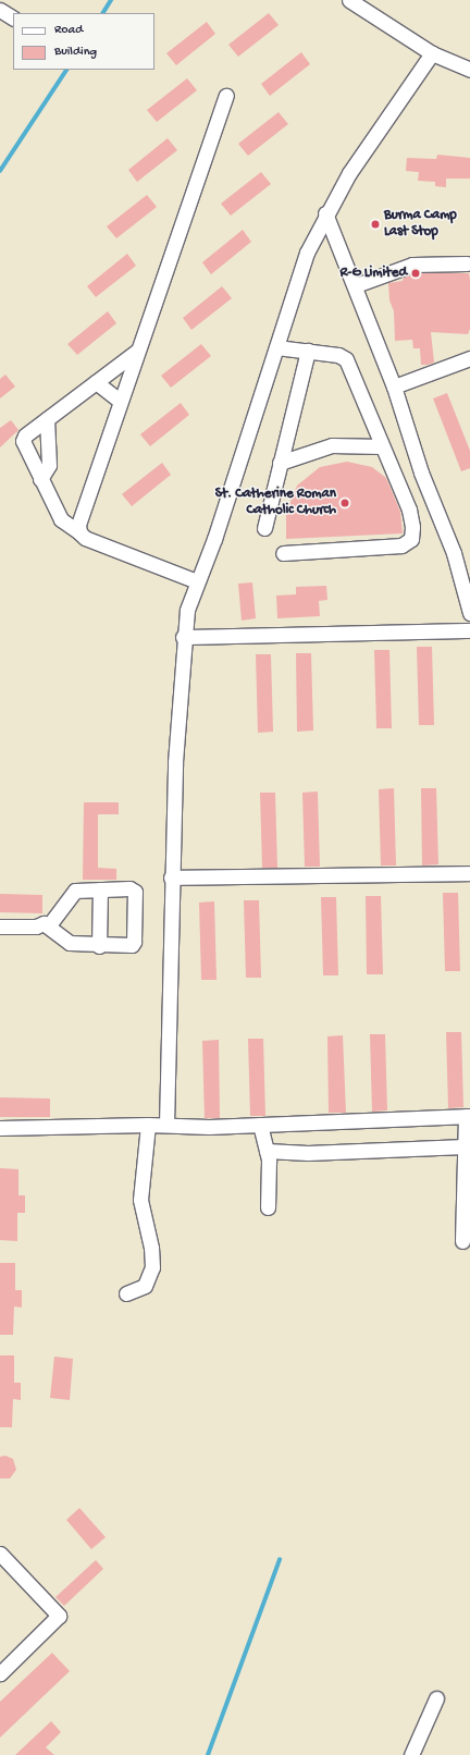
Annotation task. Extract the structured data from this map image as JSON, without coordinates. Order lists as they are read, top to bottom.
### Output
{
  "places": ["Burma Camp Last Stop", "R-G Limited", "St. Catherine Roman Catholic Church"],
  "legend": ["Road", "Building"]
}
